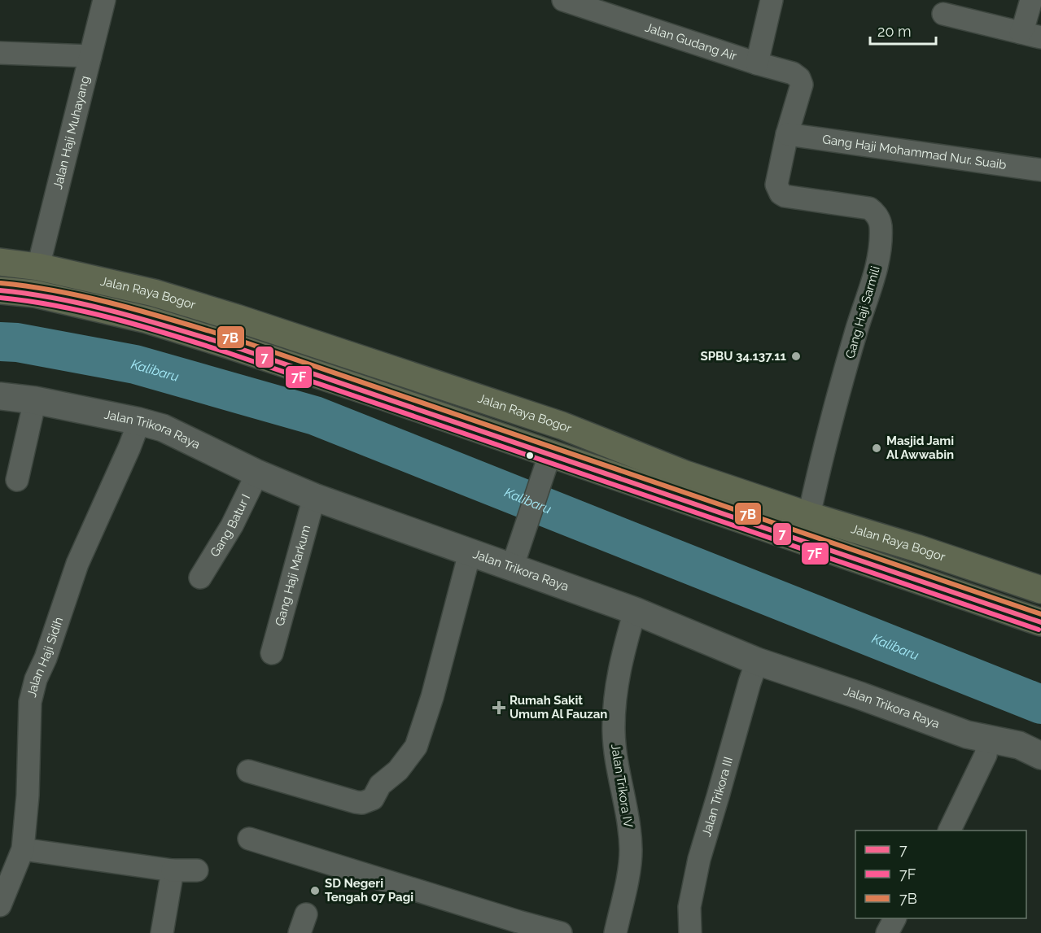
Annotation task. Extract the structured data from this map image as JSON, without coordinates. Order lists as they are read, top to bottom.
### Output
{
  "streets": {
    "highway": ["Jalan Raya Bogor"],
    "street": [
      "Jalan Gudang Air",
      "Jalan Haji Muhayang",
      "Gang Haji Mohammad Nur. Suaib",
      "Gang Haji Sarmili",
      "Jalan Trikora Raya",
      "Gang Batur I",
      "Gang Haji Markum",
      "Jalan Haji Sidih",
      "Jalan Trikora IV",
      "Jalan Trikora III"
    ]
  },
  "crossings": [
    ["Jalan Gudang Air", "Gang Haji Mohammad Nur. Suaib"],
    ["Jalan Gudang Air", "Gang Haji Sarmili"],
    ["Jalan Haji Muhayang", "Jalan Raya Bogor"],
    ["Gang Haji Mohammad Nur. Suaib", "Gang Haji Sarmili"],
    ["Jalan Raya Bogor", "Gang Haji Sarmili"],
    ["Jalan Trikora Raya", "Gang Batur I"],
    ["Jalan Trikora Raya", "Gang Haji Markum"],
    ["Jalan Trikora Raya", "Jalan Haji Sidih"],
    ["Jalan Trikora Raya", "Jalan Trikora IV"],
    ["Jalan Trikora Raya", "Jalan Trikora III"]
  ],
  "water": ["Kalibaru"],
  "places": {
    "other": ["SPBU 34.137.11", "Masjid Jami Al Awwabin", "SD Negeri Tengah 07 Pagi"],
    "health": ["Rumah Sakit Umum Al Fauzan"]
  },
  "lines": ["transit line 7B", "transit line 7", "transit line 7F"],
  "legend": ["7", "7F", "7B"],
  "scale_bar": "20 m"
}
